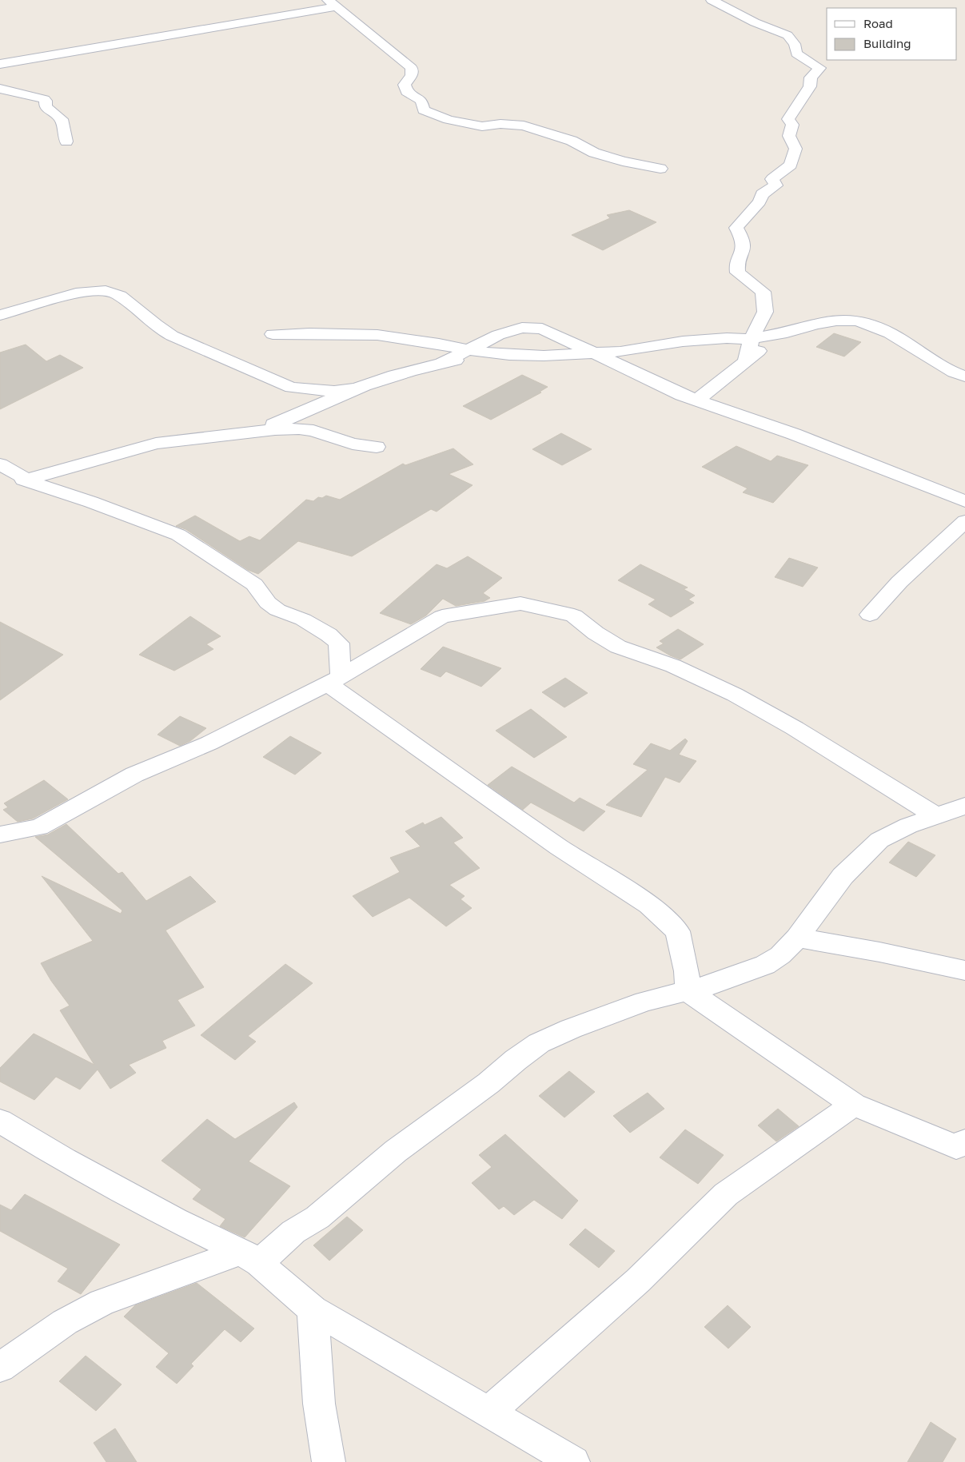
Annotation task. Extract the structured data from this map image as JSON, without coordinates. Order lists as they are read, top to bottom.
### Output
{
  "legend": ["Road", "Building"]
}
